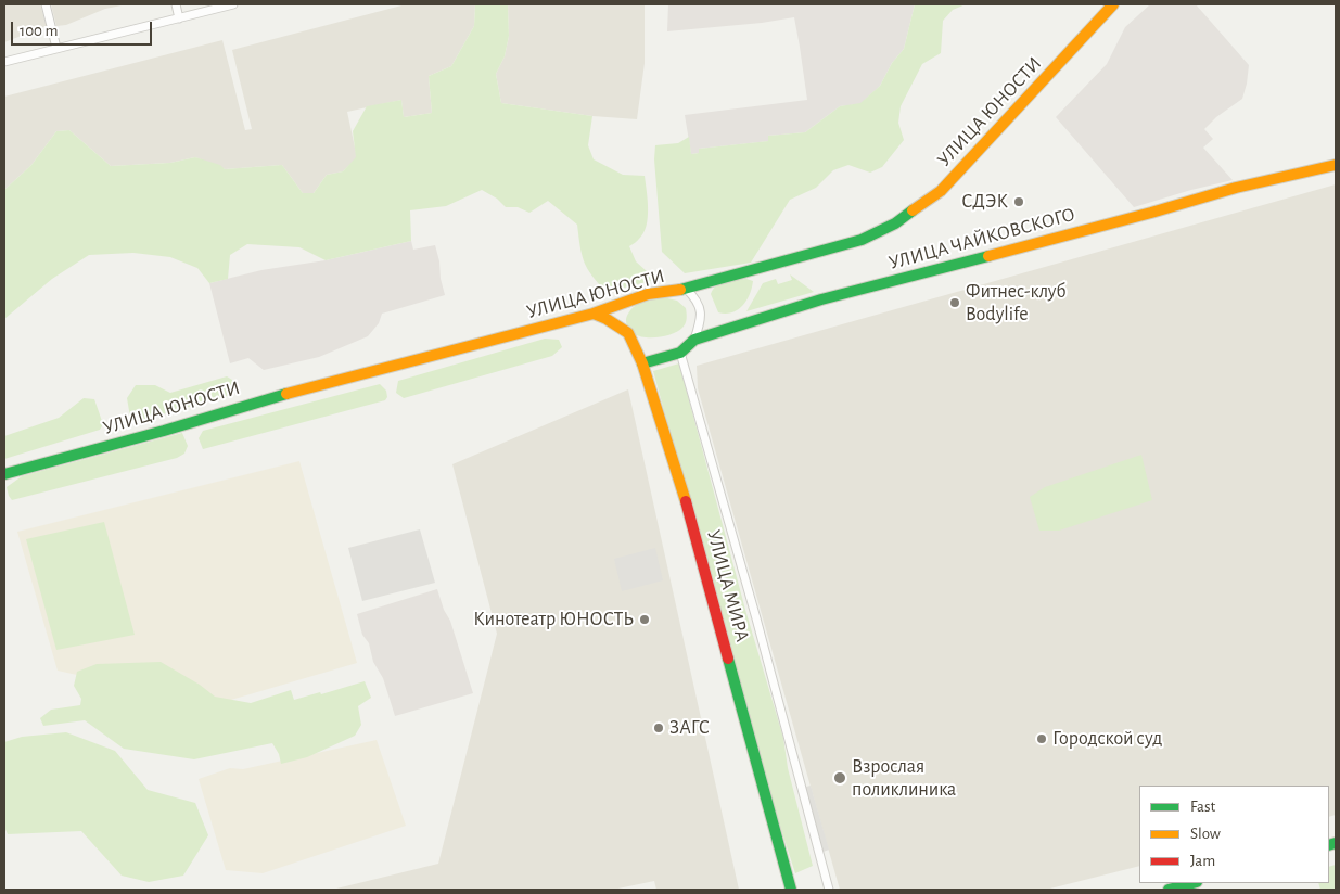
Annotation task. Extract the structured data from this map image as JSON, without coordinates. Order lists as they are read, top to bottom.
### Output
{
  "streets": {
    "street": ["УЛИЦА ЮНОСТИ", "УЛИЦА ЧАЙКОВСКОГО", "УЛИЦА МИРА"]
  },
  "crossings": [
    ["УЛИЦА ЮНОСТИ", "УЛИЦА МИРА"],
    ["УЛИЦА ЧАЙКОВСКОГО", "УЛИЦА МИРА"]
  ],
  "places": [
    "СДЭК",
    "Фитнес-клуб Bodylife",
    "Кинотеатр ЮНОСТЬ",
    "ЗАГС",
    "Городской суд",
    "Взрослая поликлиника"
  ],
  "legend": ["Fast", "Slow", "Jam"],
  "scale_bar": "100 m"
}
